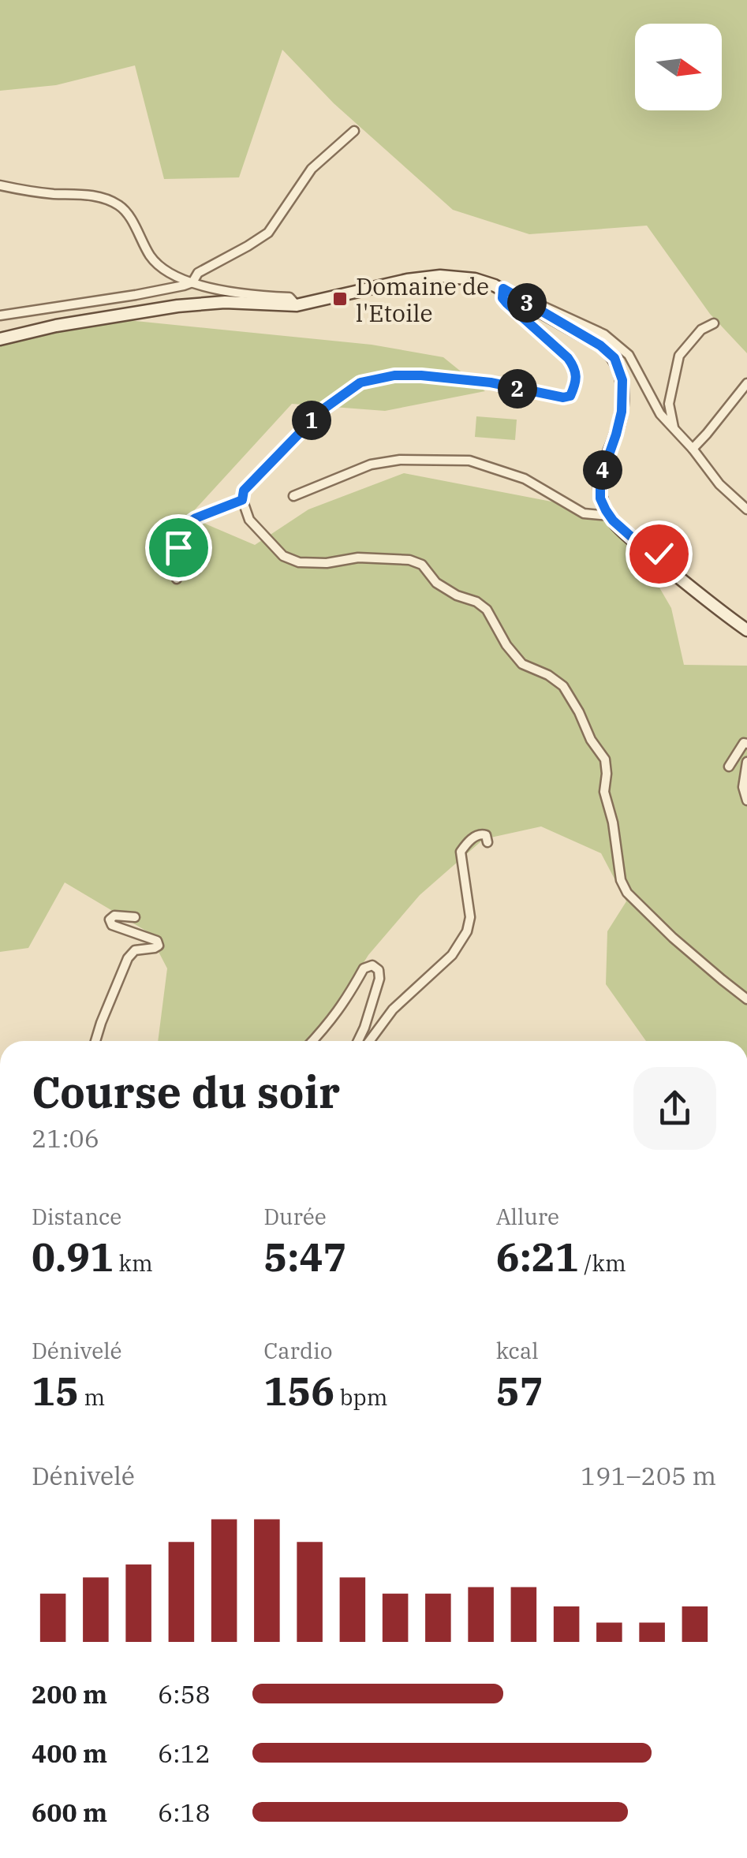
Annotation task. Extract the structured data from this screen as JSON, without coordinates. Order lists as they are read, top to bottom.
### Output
{
  "places": {
    "transit": ["Domaine de l'Etoile"]
  },
  "north": "right",
  "page": {
    "pins": [
      "3",
      "2",
      "1",
      "4"
    ],
    "heading": ["Course du soir", "21:06"],
    "stats": [
      ["Distance", "0.91 km"],
      ["Durée", "5:47"],
      ["Allure", "6:21 /km"],
      ["Dénivelé", "15 m"],
      ["Cardio", "156 bpm"],
      ["kcal", "57"]
    ],
    "chart": ["Dénivelé", "191–205 m"],
    "list": [
      {
        "name": "200 m",
        "note": "6:58"
      },
      {
        "name": "400 m",
        "note": "6:12"
      },
      {
        "name": "600 m",
        "note": "6:18"
      }
    ]
  }
}
